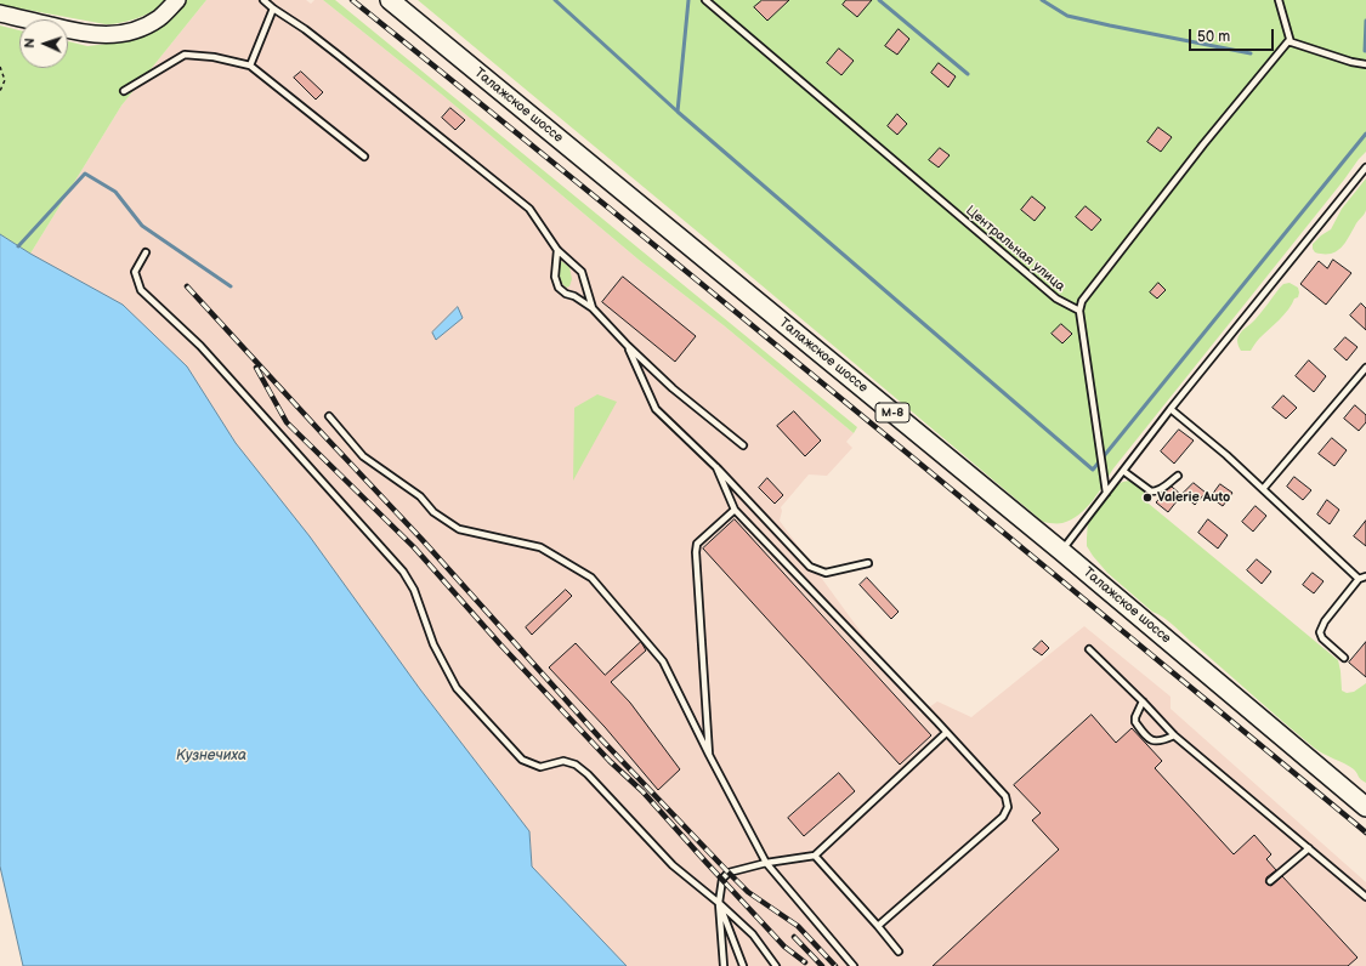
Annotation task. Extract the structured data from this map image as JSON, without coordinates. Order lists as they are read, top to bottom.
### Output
{
  "streets": {
    "main road": ["Талажское шоссе", "М-8"],
    "lane": ["Центральная улица"]
  },
  "water": ["Кузнечиха"],
  "places": ["Valerie Auto"],
  "scale_bar": "50 m",
  "north": "left"
}
